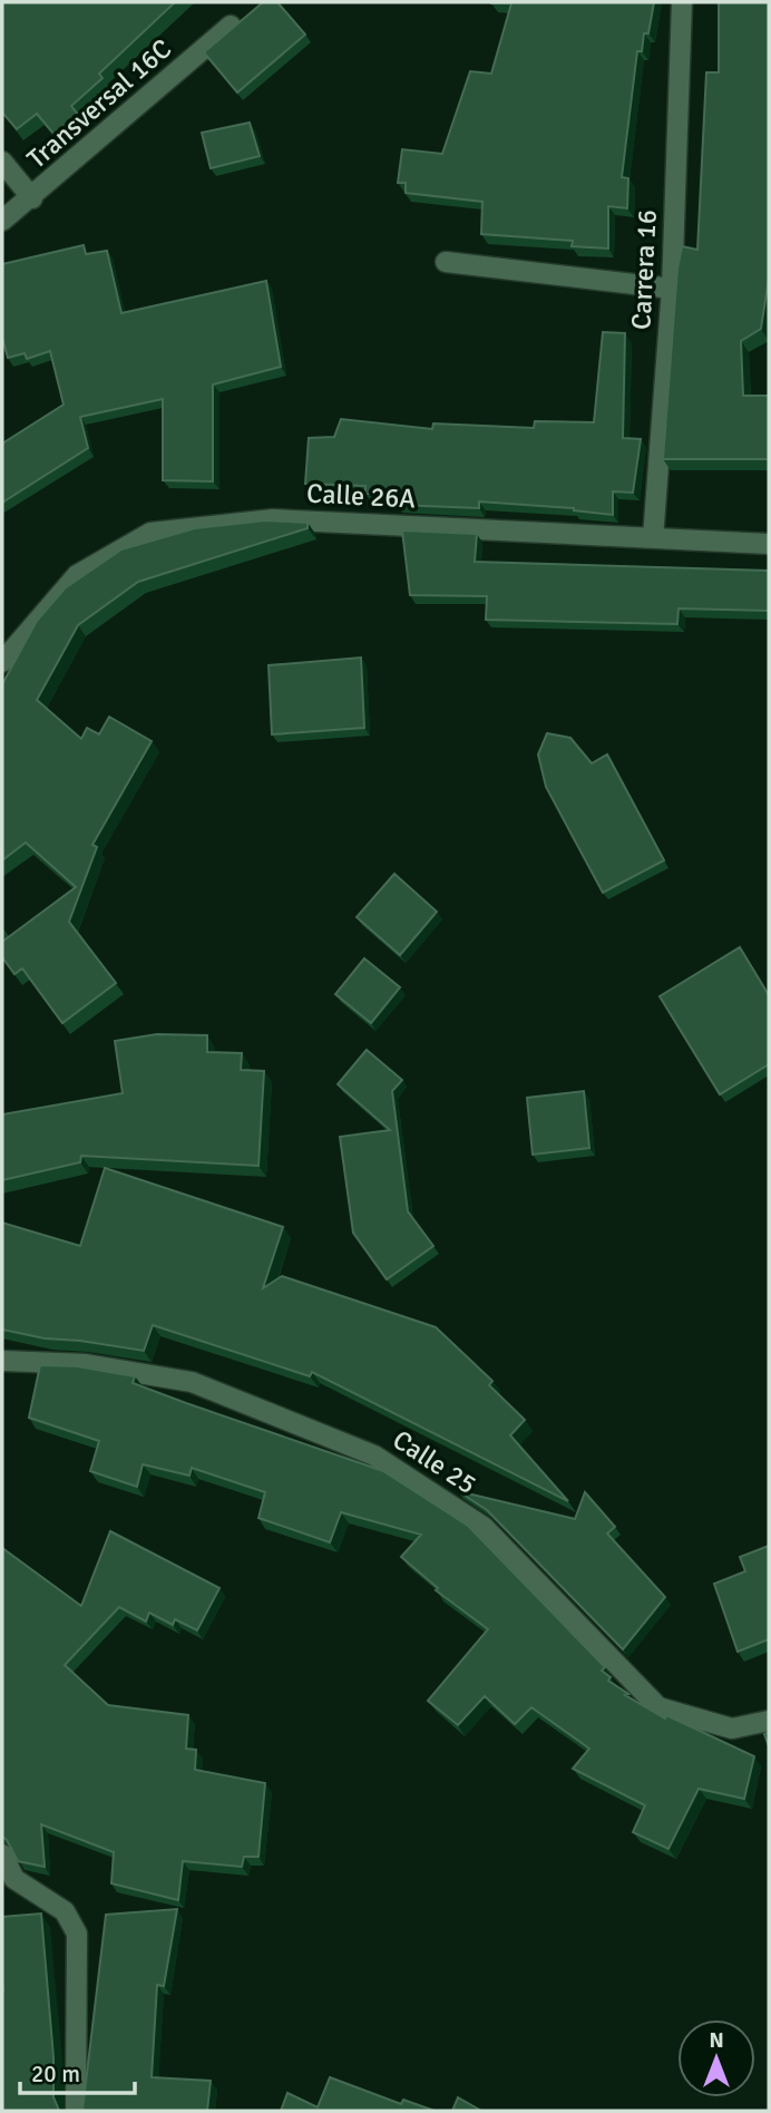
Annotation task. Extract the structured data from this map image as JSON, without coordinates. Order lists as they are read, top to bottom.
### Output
{
  "streets": {
    "street": [
      "Transversal 16C",
      "Carrera 16",
      "Calle 26A",
      "Calle 25"
    ]
  },
  "crossings": [
    ["Carrera 16", "Calle 26A"]
  ],
  "scale_bar": "20 m",
  "north": "top"
}
